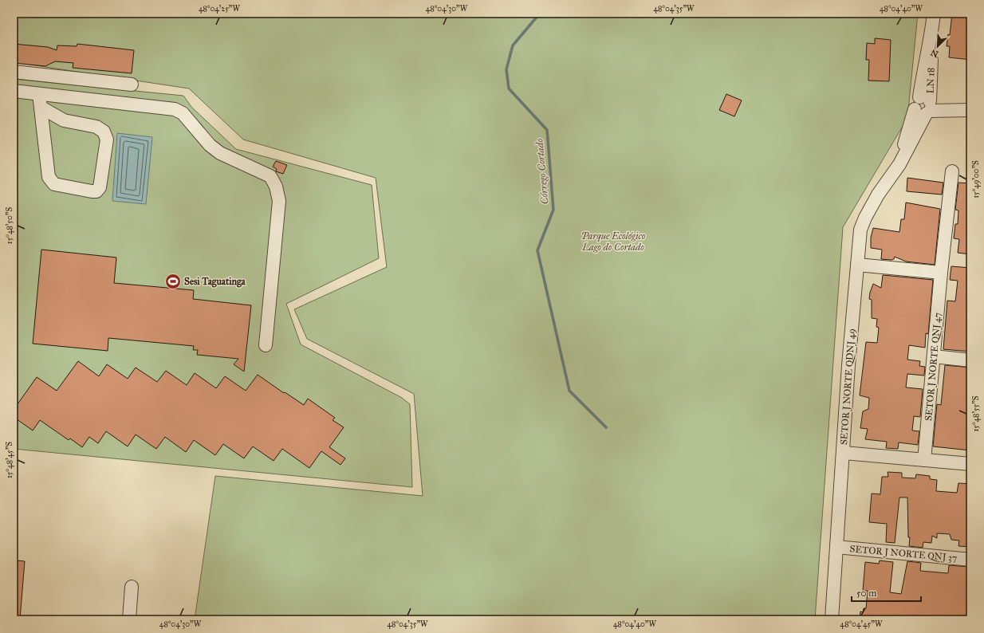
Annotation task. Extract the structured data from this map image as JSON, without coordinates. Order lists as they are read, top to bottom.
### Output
{
  "streets": {
    "street": [
      "LN 18",
      "SETOR J NORTE QNJ 47",
      "SETOR J NORTE QDNJ 49",
      "SETOR J NORTE QNJ 37"
    ]
  },
  "crossings": [
    ["LN 18", "SETOR J NORTE QDNJ 49"],
    ["SETOR J NORTE QDNJ 49", "SETOR J NORTE QNJ 37"]
  ],
  "water": ["Córrego Cortado"],
  "parks": ["Parque Ecológico Lago do Cortado"],
  "places": {
    "sports": ["Sesi Taguatinga"]
  },
  "scale_bar": "50 m",
  "north": "bottom left",
  "coordinates": [
    "48°04'25\"W",
    "48°04'30\"W",
    "48°04'35\"W",
    "48°04'40\"W",
    "15°49'00\"S",
    "15°48'50\"S",
    "15°48'55\"S",
    "15°48'45\"S",
    "48°04'45\"W"
  ]
}
